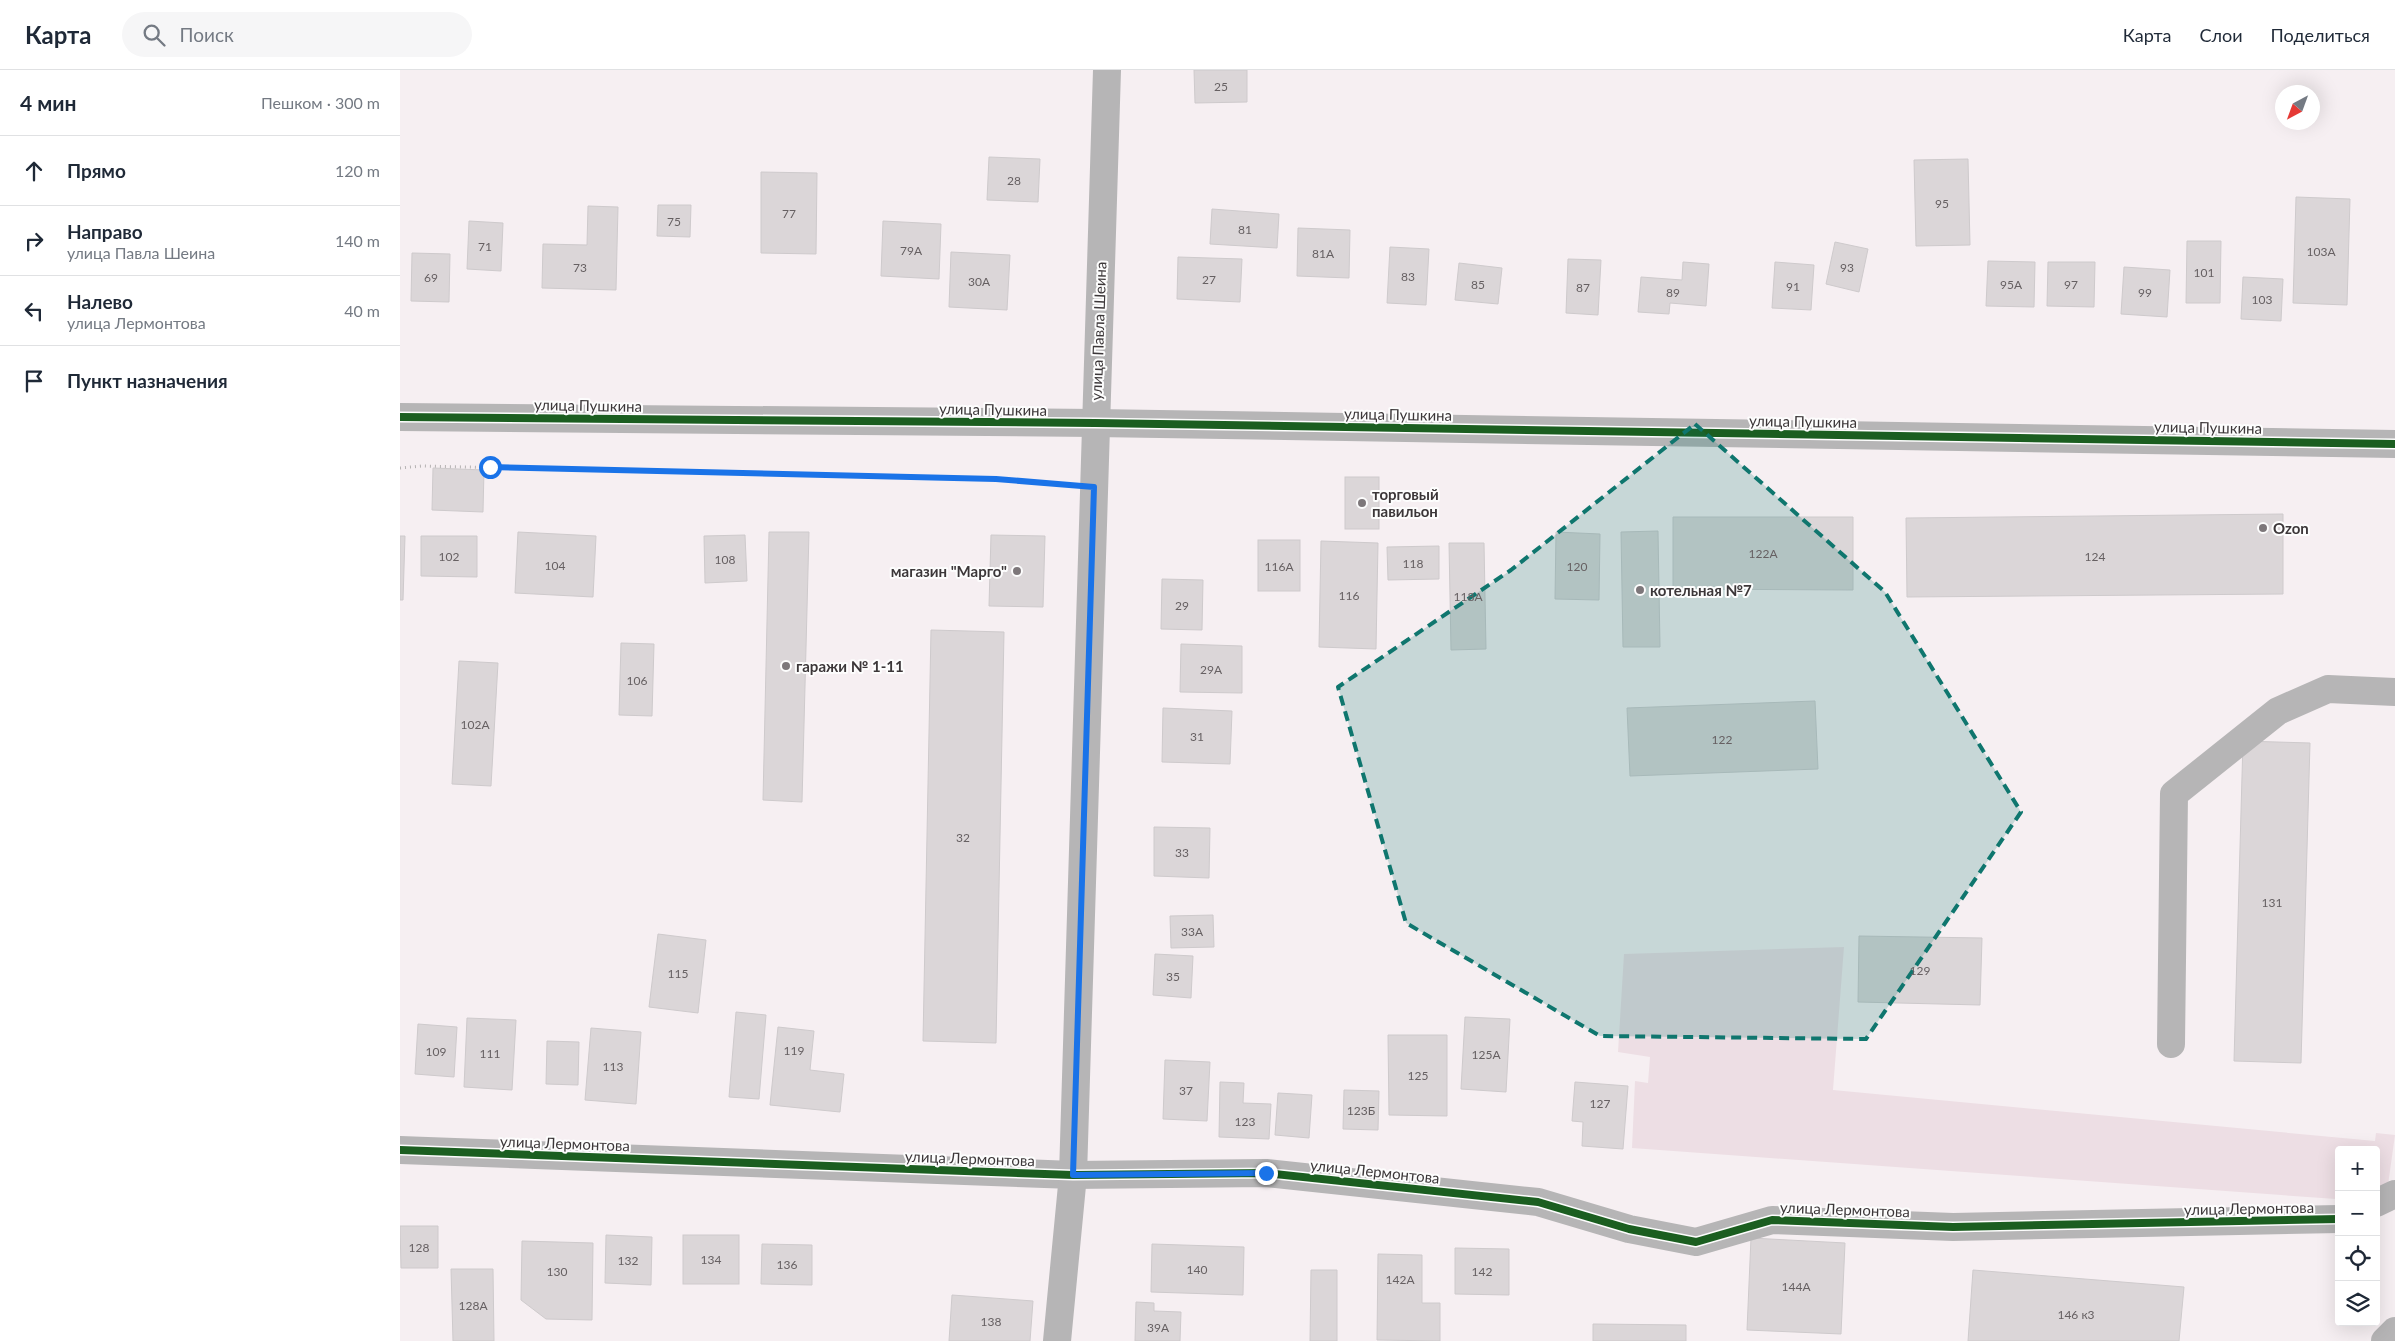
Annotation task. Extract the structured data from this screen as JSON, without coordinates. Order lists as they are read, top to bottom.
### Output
{
  "streets": {
    "street": ["улица Павла Шеина", "улица Пушкина", "улица Лермонтова"]
  },
  "crossings": [
    ["улица Павла Шеина", "улица Пушкина"],
    ["улица Павла Шеина", "улица Лермонтова"]
  ],
  "places": [
    "торговый павильон",
    "Ozon",
    "магазин \"Марго\"",
    "котельная №7",
    "гаражи № 1-11"
  ],
  "house_numbers": [
    "25",
    "28",
    "95",
    "77",
    "75",
    "81",
    "71",
    "79А",
    "103А",
    "81А",
    "73",
    "93",
    "101",
    "83",
    "69",
    "27",
    "30А",
    "85",
    "95А",
    "97",
    "91",
    "87",
    "89",
    "99",
    "103",
    "122А",
    "102",
    "124",
    "108",
    "118",
    "104",
    "116А",
    "120",
    "116",
    "118А",
    "29",
    "29А",
    "106",
    "102А",
    "31",
    "122",
    "32",
    "33",
    "131",
    "33А",
    "129",
    "115",
    "35",
    "119",
    "109",
    "111",
    "125А",
    "113",
    "125",
    "37",
    "127",
    "123Б",
    "123",
    "128",
    "134",
    "132",
    "136",
    "140",
    "130",
    "142",
    "142А",
    "144А",
    "128А",
    "146 к3",
    "138",
    "39А"
  ],
  "north": "bottom left",
  "page": {
    "header": "Карта",
    "search": "Поиск",
    "nav": ["Карта", "Слои", "Поделиться"],
    "heading": ["4 мин", "Пешком · 300 m"],
    "list": [
      ["Прямо", "120 m"],
      ["Направо", "улица Павла Шеина", "140 m"],
      ["Налево", "улица Лермонтова", "40 m"],
      "Пункт назначения"
    ],
    "map_buttons": ["+", "−"]
  }
}
